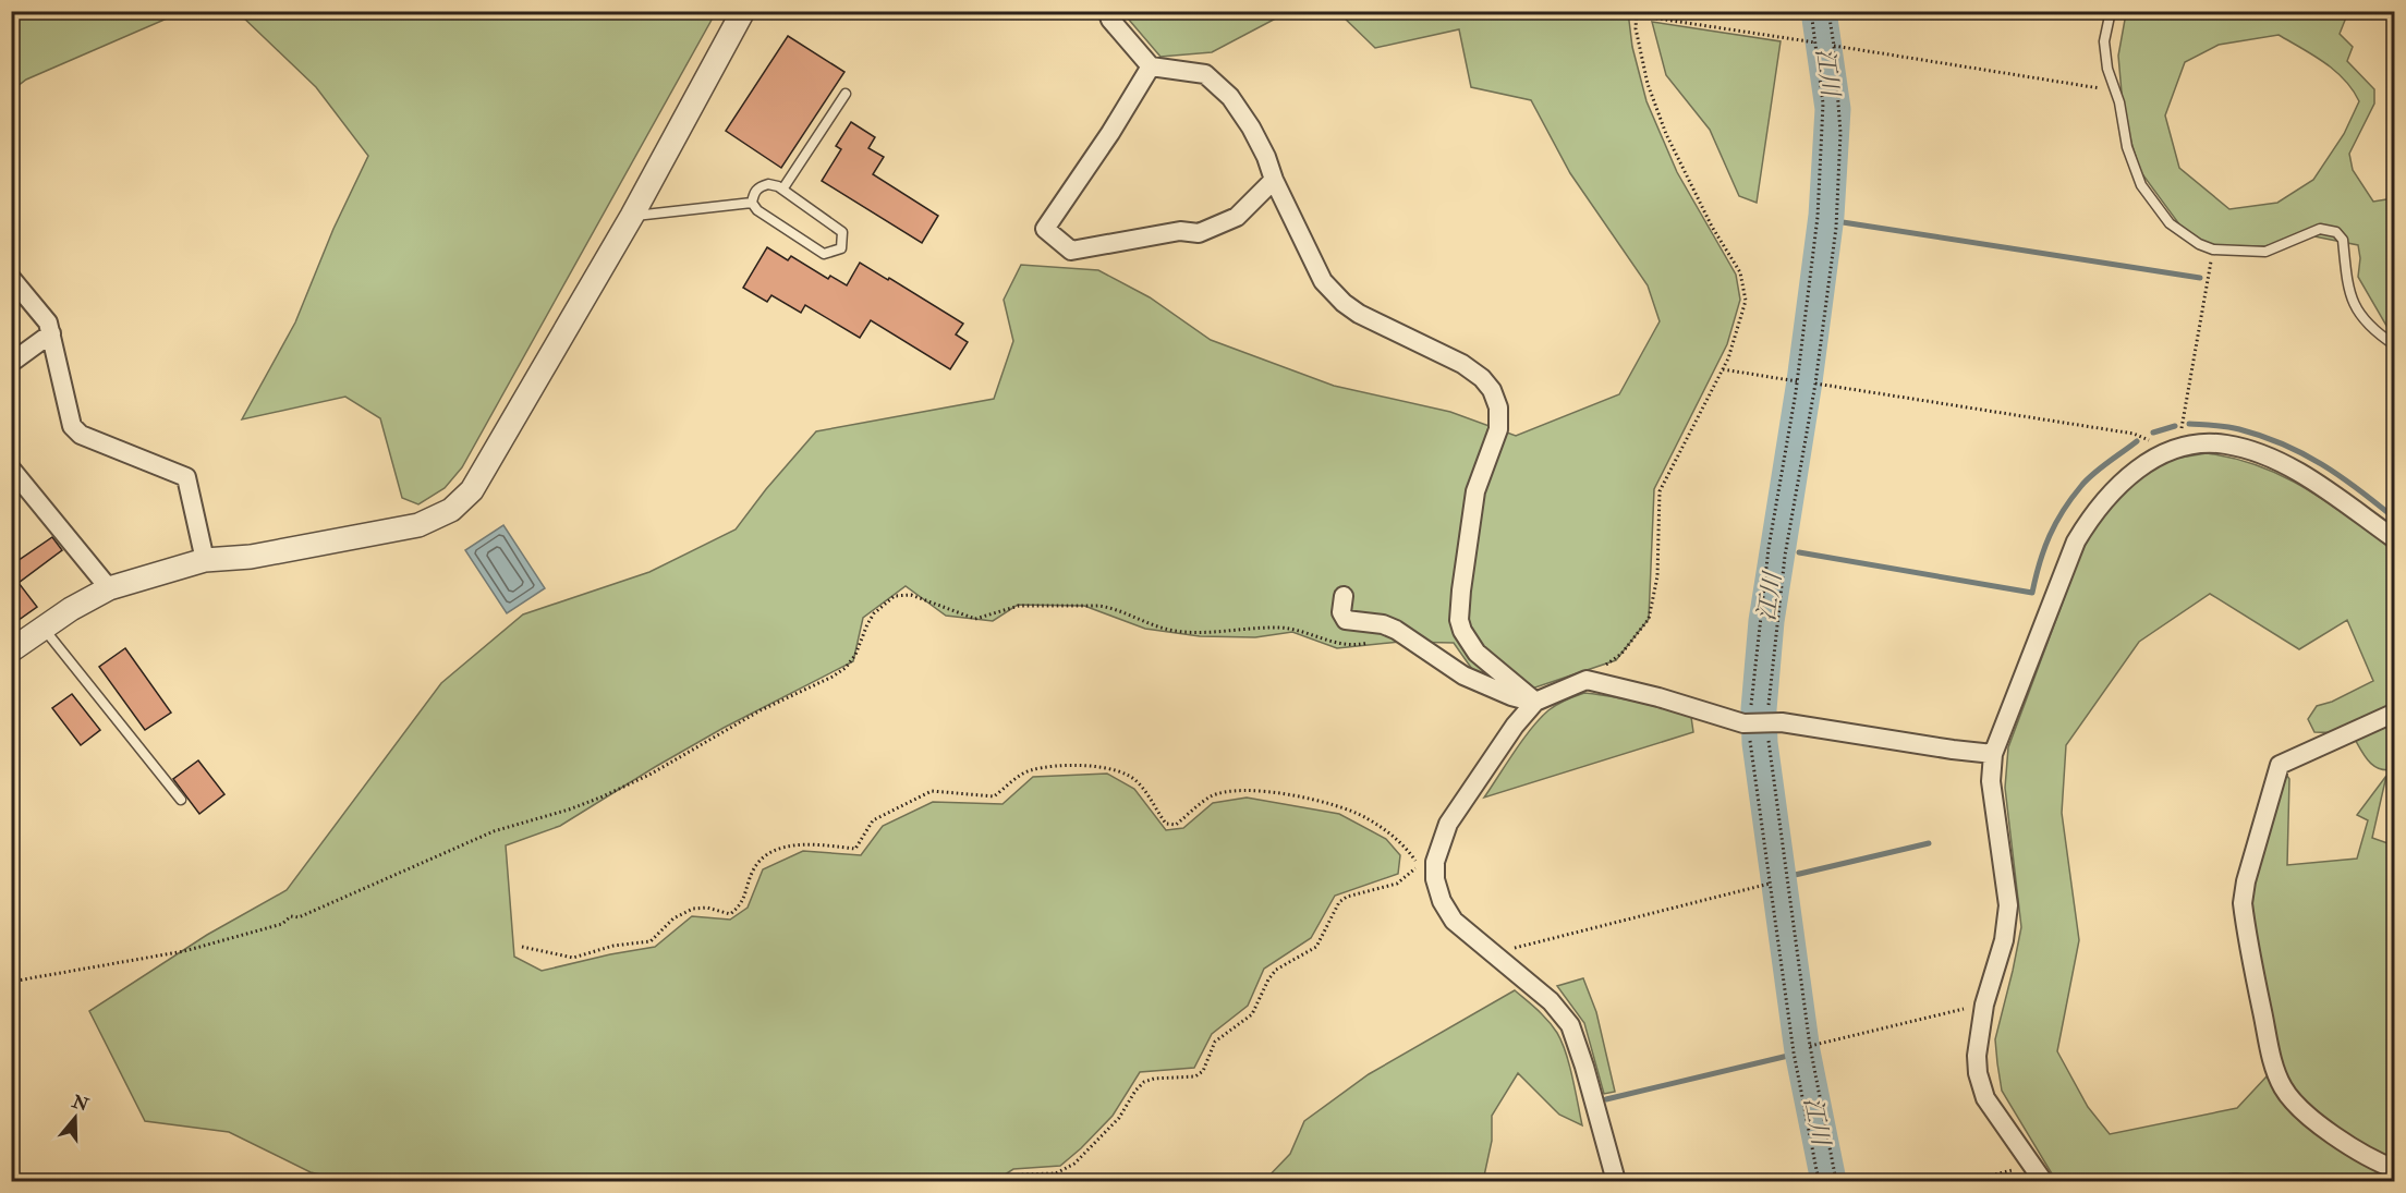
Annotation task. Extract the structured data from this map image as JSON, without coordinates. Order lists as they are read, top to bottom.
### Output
{
  "water": ["江川"],
  "north": "top"
}
